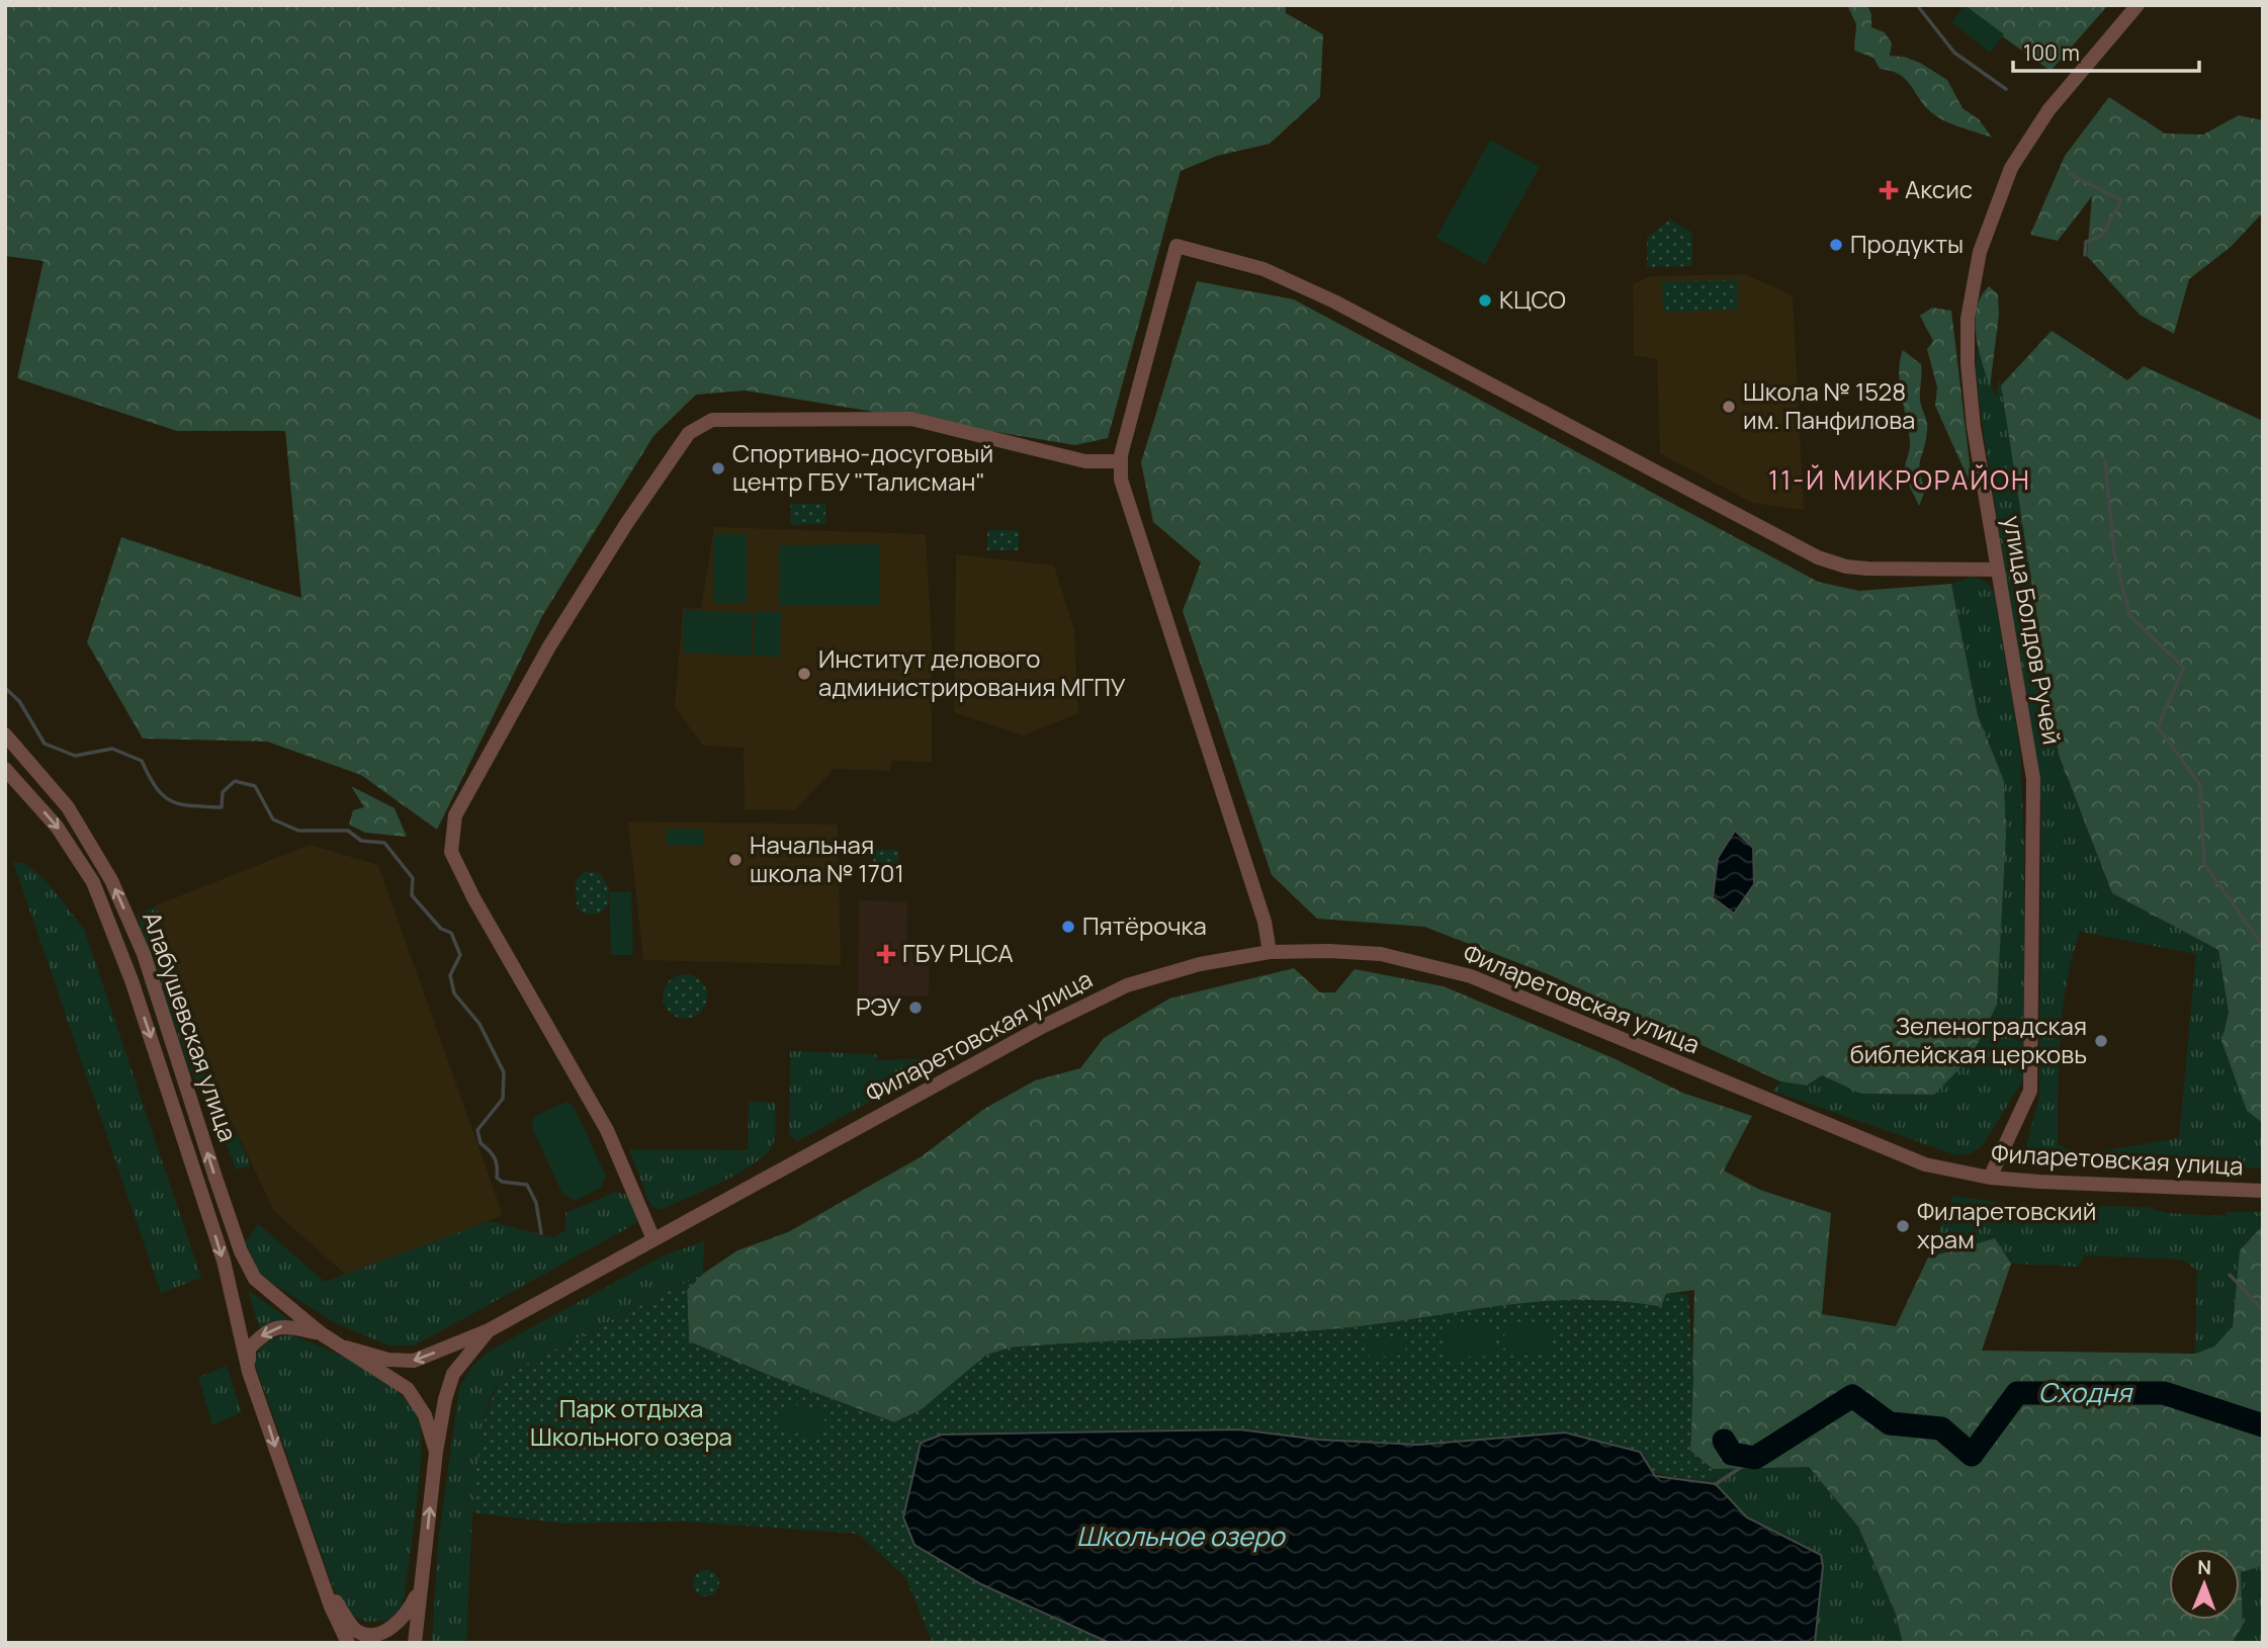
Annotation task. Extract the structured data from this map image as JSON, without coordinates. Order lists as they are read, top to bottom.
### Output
{
  "streets": {
    "street": ["улица Болдов Ручей", "Филаретовская улица", "Алабушевская улица"]
  },
  "crossings": [
    ["улица Болдов Ручей", "Филаретовская улица"],
    ["Филаретовская улица", "Алабушевская улица"]
  ],
  "districts": ["11-Й МИКРОРАЙОН"],
  "water": ["Сходня", "Школьное озеро"],
  "parks": ["Парк отдыха Школьного озера"],
  "places": {
    "health": ["Аксис", "ГБУ РЦСА"],
    "other": [
      "Продукты",
      "КЦСО",
      "Школа № 1528 им. Панфилова",
      "Спортивно-досуговый центр ГБУ \"Талисман\"",
      "Институт делового администрирования МГПУ",
      "Начальная школа № 1701",
      "Пятёрочка",
      "РЭУ",
      "Зеленоградская библейская церковь",
      "Филаретовский храм"
    ]
  },
  "scale_bar": "100 m",
  "north": "top"
}
